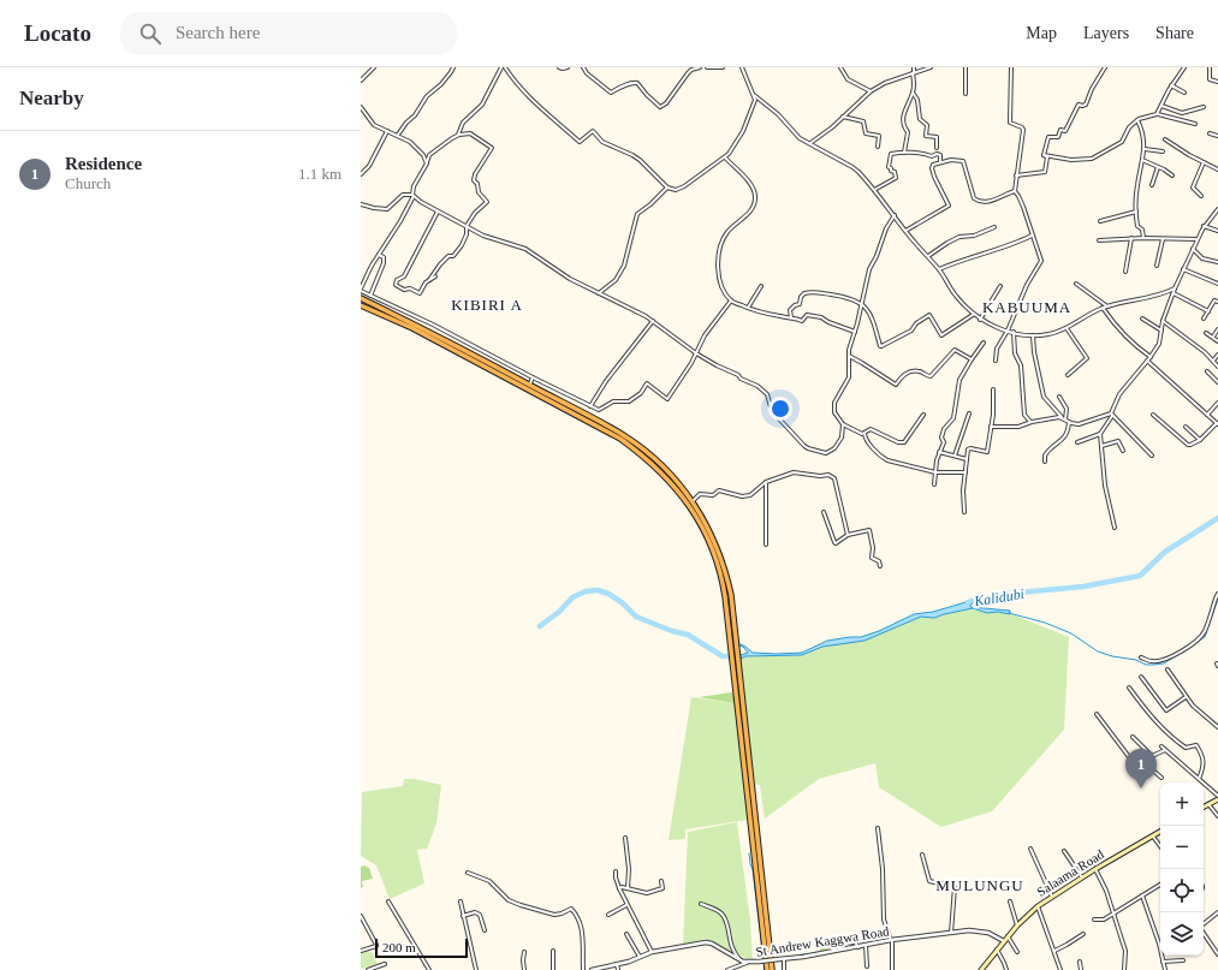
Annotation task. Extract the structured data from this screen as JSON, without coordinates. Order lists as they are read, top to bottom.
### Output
{
  "streets": {
    "main road": ["Salaama Road"],
    "street": ["St Andrew Kaggwa Road"]
  },
  "crossings": [
    ["Salaama Road", "St Andrew Kaggwa Road"]
  ],
  "districts": ["KIBIRI A", "KABUUMA", "MULUNGU"],
  "water": ["Kalidubi"],
  "scale_bar": "200 m",
  "page": {
    "header": "Locato",
    "search": "Search here",
    "nav": ["Map", "Layers", "Share"],
    "heading": "Nearby",
    "list": [
      {
        "mark": "1",
        "name": "Residence",
        "note": "Church",
        "value": "1.1 km"
      }
    ],
    "pins": "1",
    "map_buttons": ["+", "−"],
    "scale": "200 m"
  }
}
